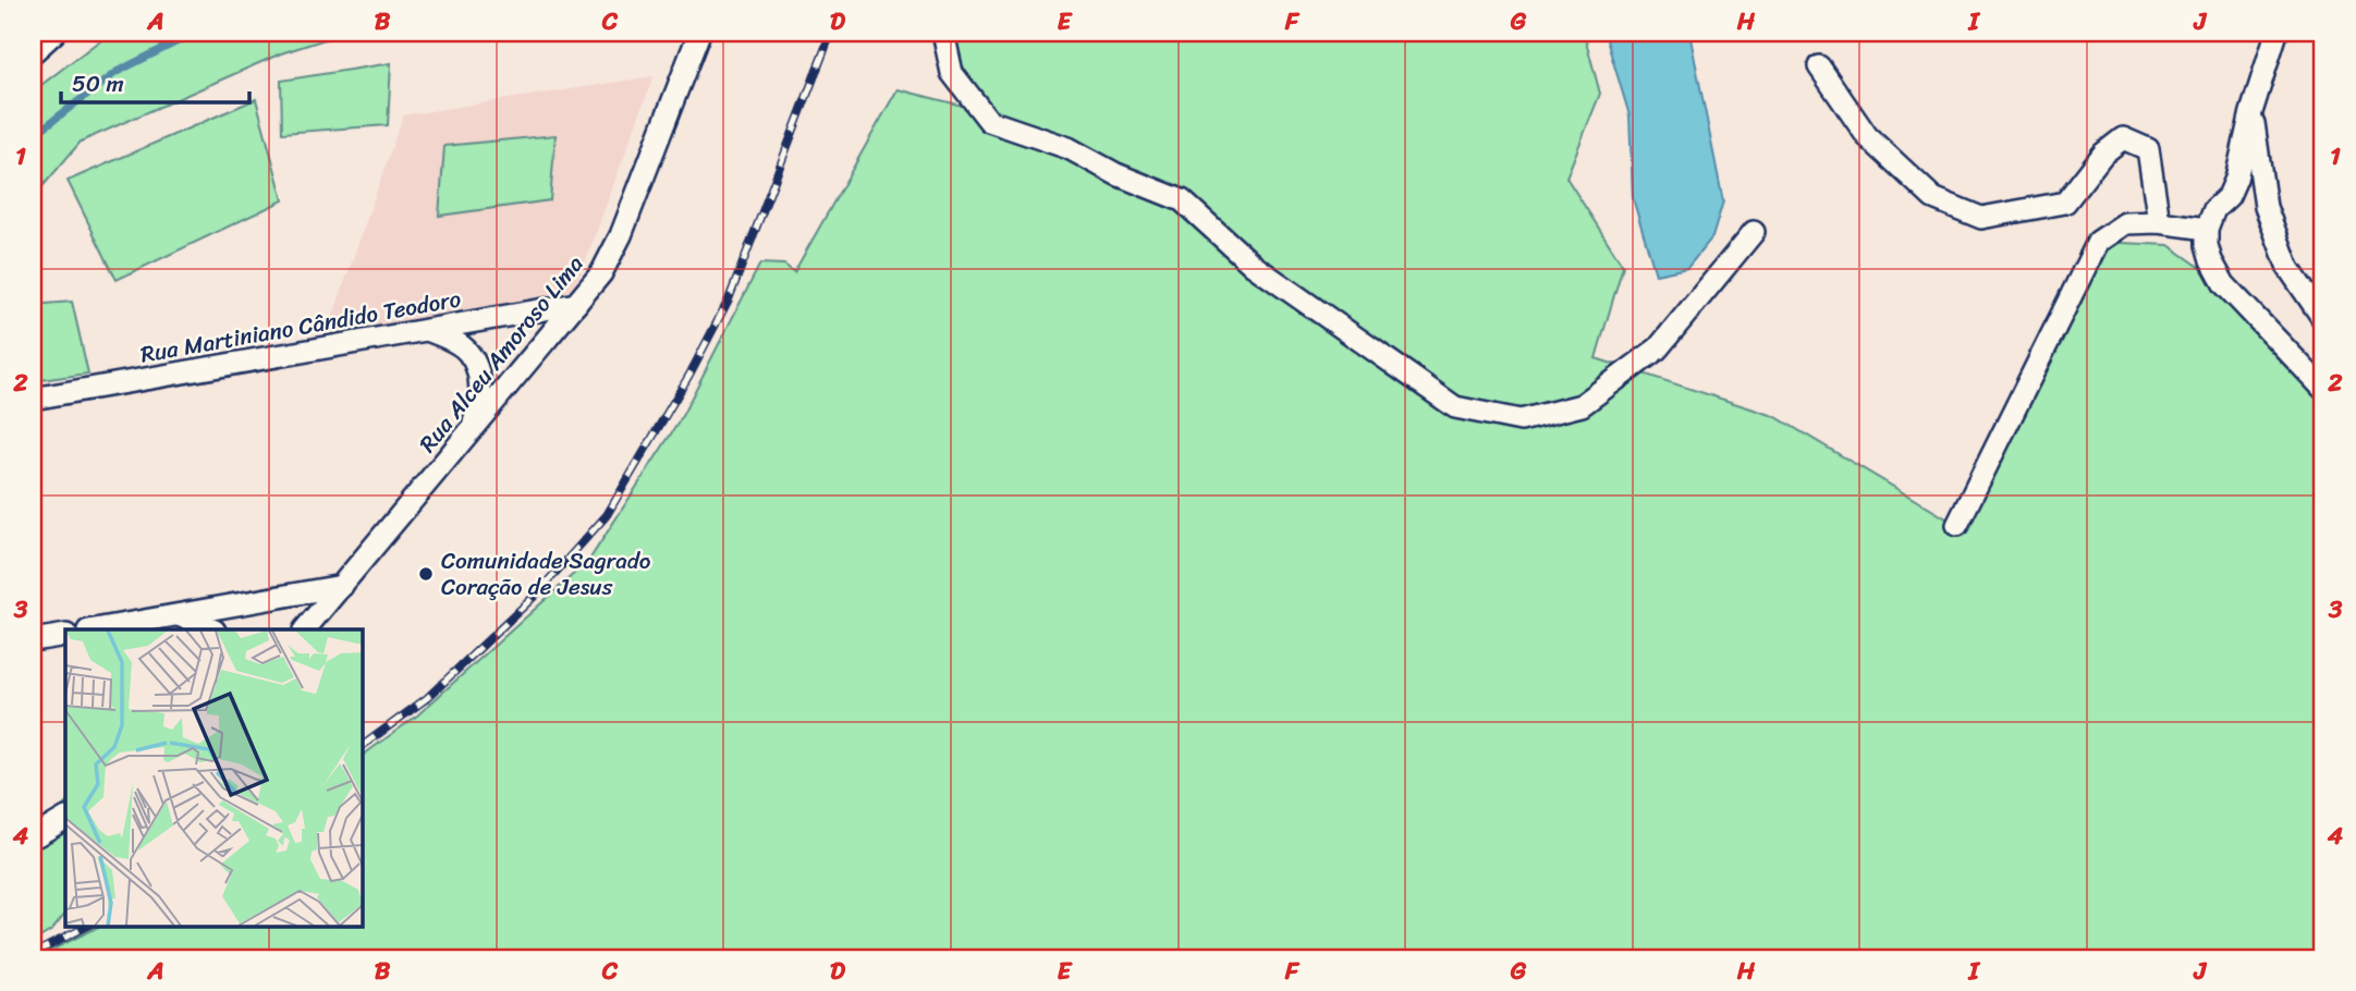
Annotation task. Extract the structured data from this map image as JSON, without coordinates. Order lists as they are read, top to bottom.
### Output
{
  "streets": {
    "street": ["Rua Martiniano Cândido Teodoro", "Rua Alceu Amoroso Lima"]
  },
  "crossings": [
    ["Rua Martiniano Cândido Teodoro", "Rua Alceu Amoroso Lima"]
  ],
  "places": ["Comunidade Sagrado Coração de Jesus"],
  "scale_bar": "50 m",
  "grid": {
    "columns": [
      "A",
      "B",
      "C",
      "D",
      "E",
      "F",
      "G",
      "H",
      "I",
      "J"
    ],
    "rows": [
      "1",
      "2",
      "3",
      "4"
    ]
  }
}
